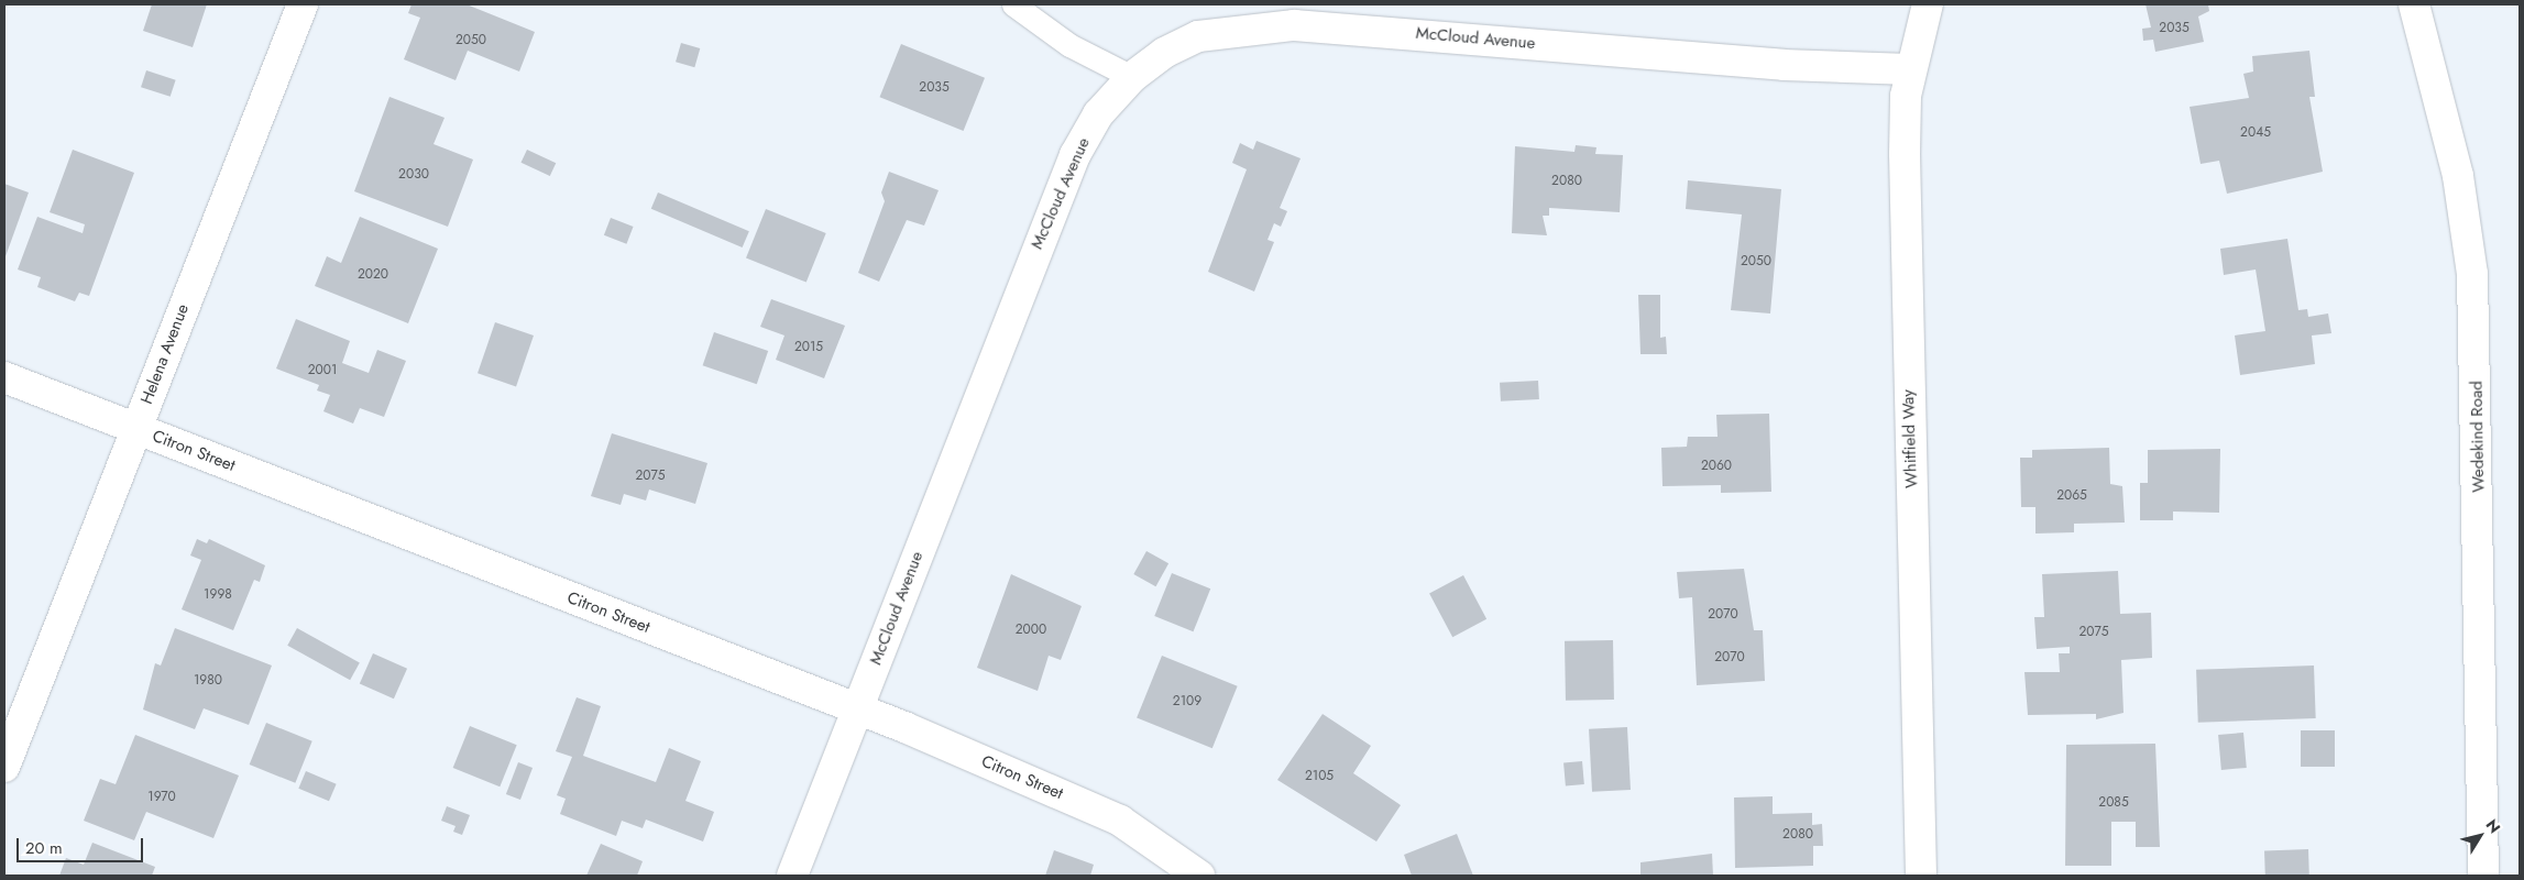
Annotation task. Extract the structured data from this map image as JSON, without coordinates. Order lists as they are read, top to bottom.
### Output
{
  "streets": {
    "street": [
      "McCloud Avenue",
      "Helena Avenue",
      "Wedekind Road",
      "Whitfield Way",
      "Citron Street"
    ]
  },
  "crossings": [
    ["McCloud Avenue", "Whitfield Way"],
    ["McCloud Avenue", "Citron Street"],
    ["Helena Avenue", "Citron Street"]
  ],
  "house_numbers": [
    "2035",
    "2050",
    "2035",
    "2045",
    "2030",
    "2080",
    "2050",
    "2020",
    "2015",
    "2001",
    "2060",
    "2075",
    "2065",
    "1998",
    "2070",
    "2000",
    "2075",
    "2070",
    "1980",
    "2109",
    "2105",
    "1970",
    "2085",
    "2080"
  ],
  "scale_bar": "20 m",
  "north": "top right"
}
